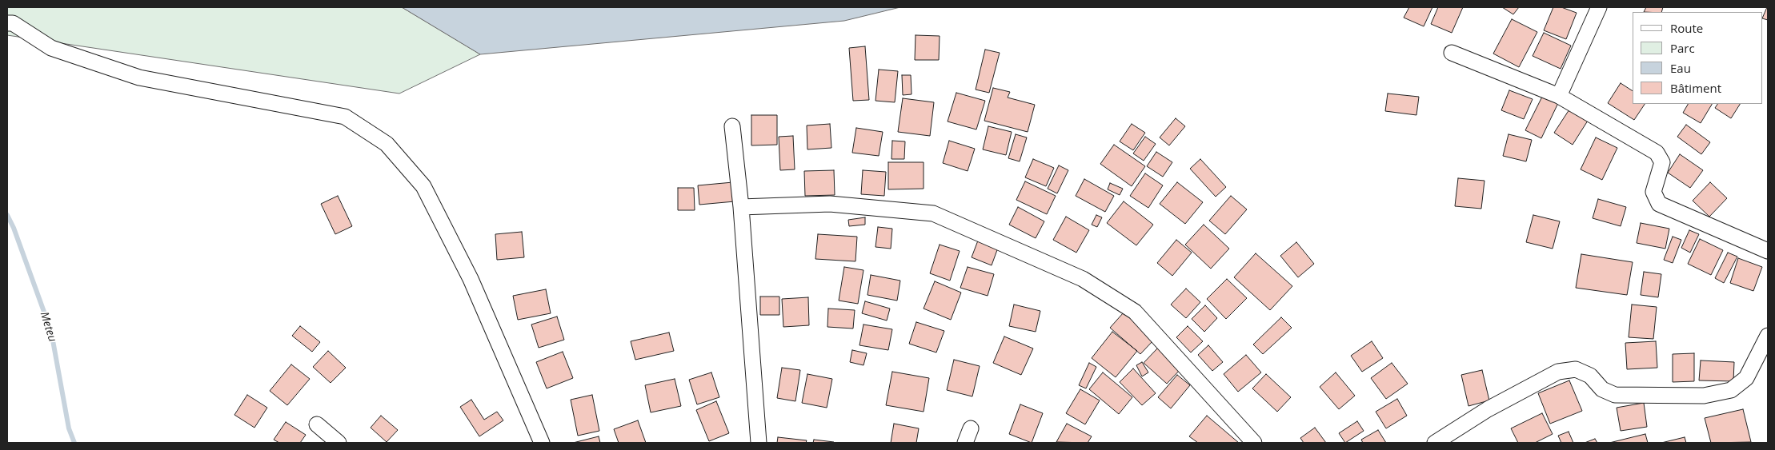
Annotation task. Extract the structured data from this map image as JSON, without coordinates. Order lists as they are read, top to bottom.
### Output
{
  "water": ["Meteu"],
  "legend": [
    "Route",
    "Parc",
    "Eau",
    "Bâtiment"
  ]
}
